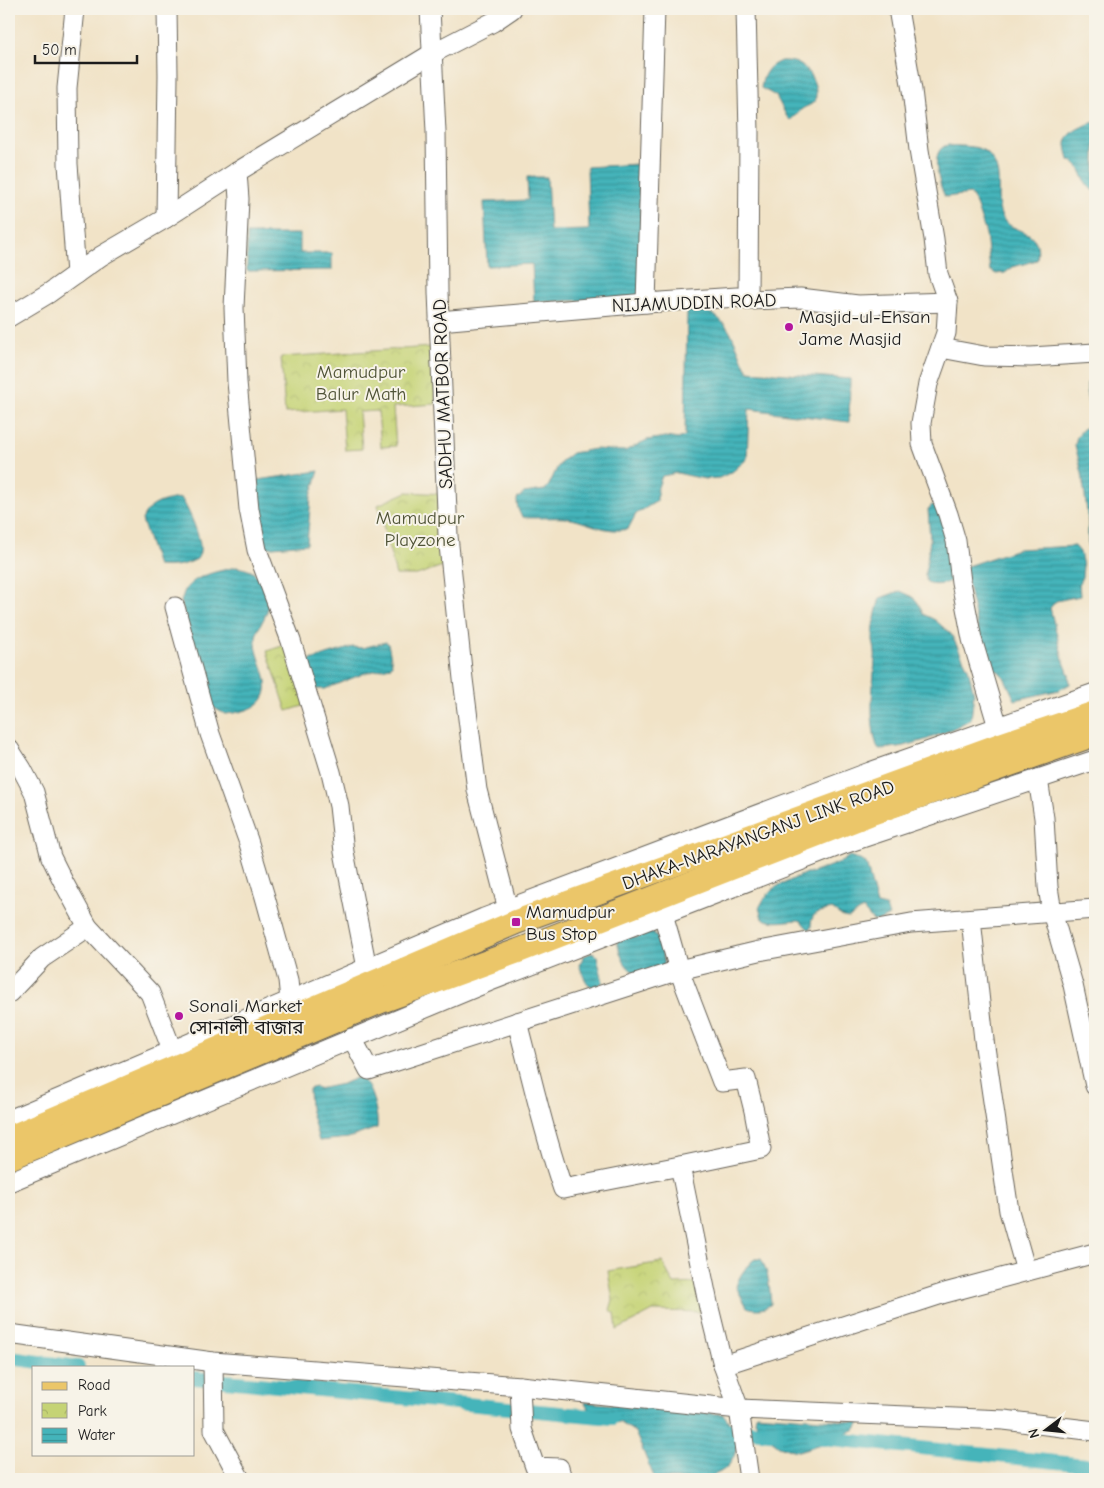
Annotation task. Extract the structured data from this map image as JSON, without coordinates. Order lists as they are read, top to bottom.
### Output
{
  "streets": {
    "main road": ["DHAKA-NARAYANGANJ LINK ROAD"],
    "street": ["NIJAMUDDIN ROAD", "SADHU MATBOR ROAD"]
  },
  "crossings": [
    ["NIJAMUDDIN ROAD", "SADHU MATBOR ROAD"],
    ["SADHU MATBOR ROAD", "DHAKA-NARAYANGANJ LINK ROAD"]
  ],
  "parks": ["Mamudpur Balur Math", "Mamudpur Playzone"],
  "places": {
    "other": ["Masjid-ul-Ehsan Jame Masjid", "Sonali Market সোনালী বাজার"],
    "transit": ["Mamudpur Bus Stop"]
  },
  "legend": ["Road", "Park", "Water"],
  "scale_bar": "50 m",
  "north": "left"
}
